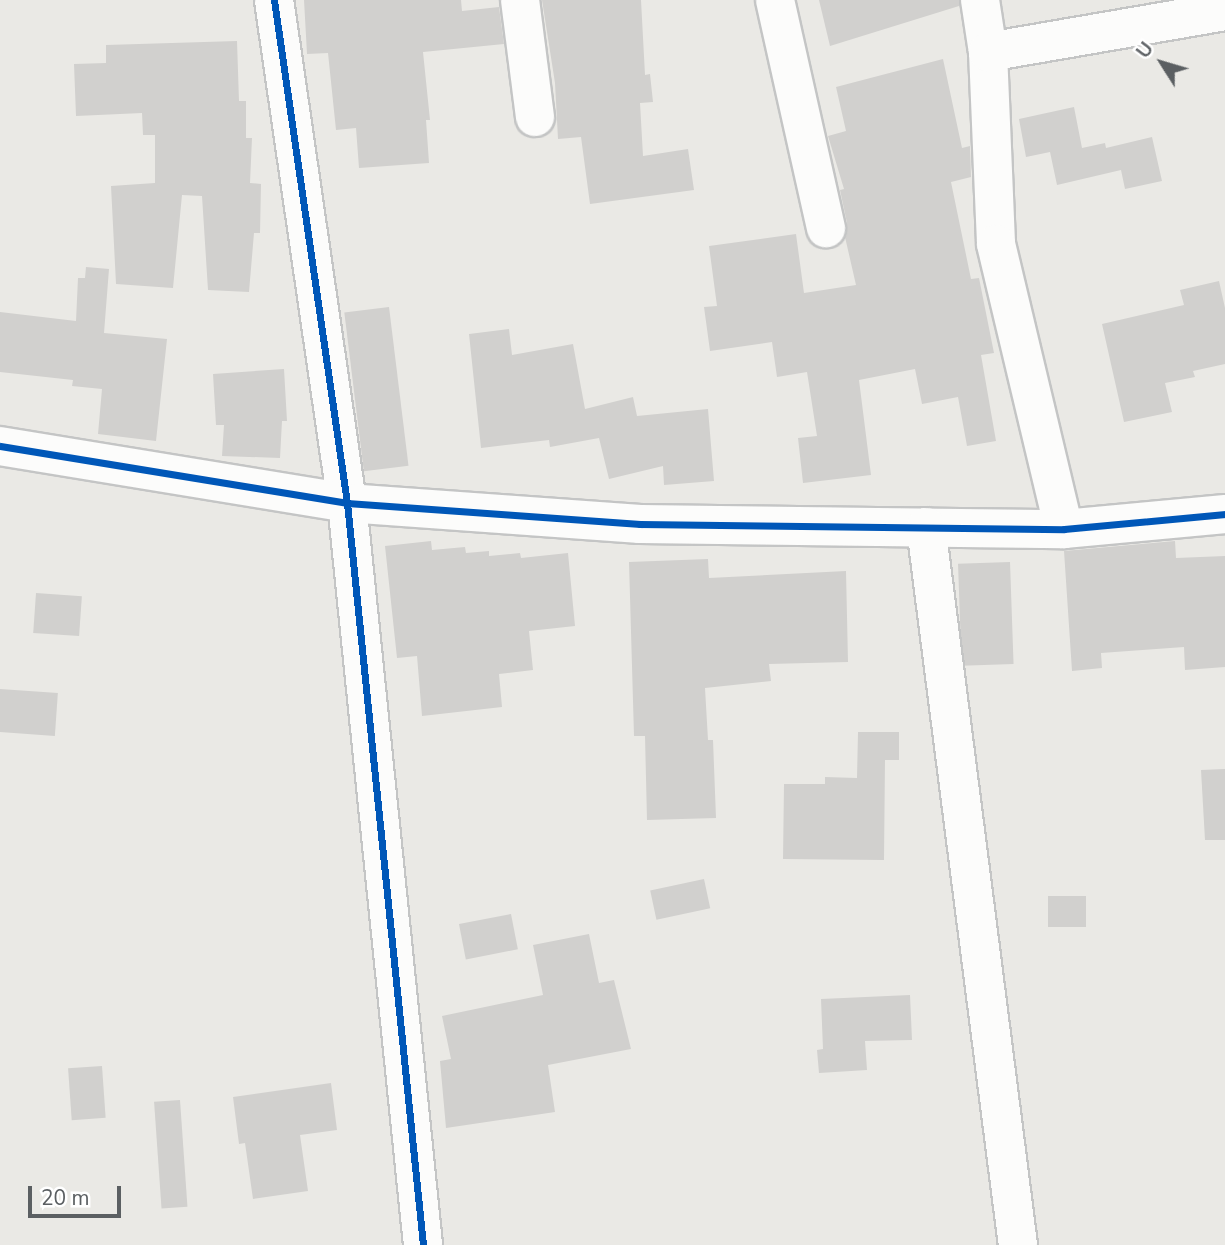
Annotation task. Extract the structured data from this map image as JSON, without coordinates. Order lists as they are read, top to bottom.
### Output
{
  "scale_bar": "20 m",
  "north": "top left"
}
